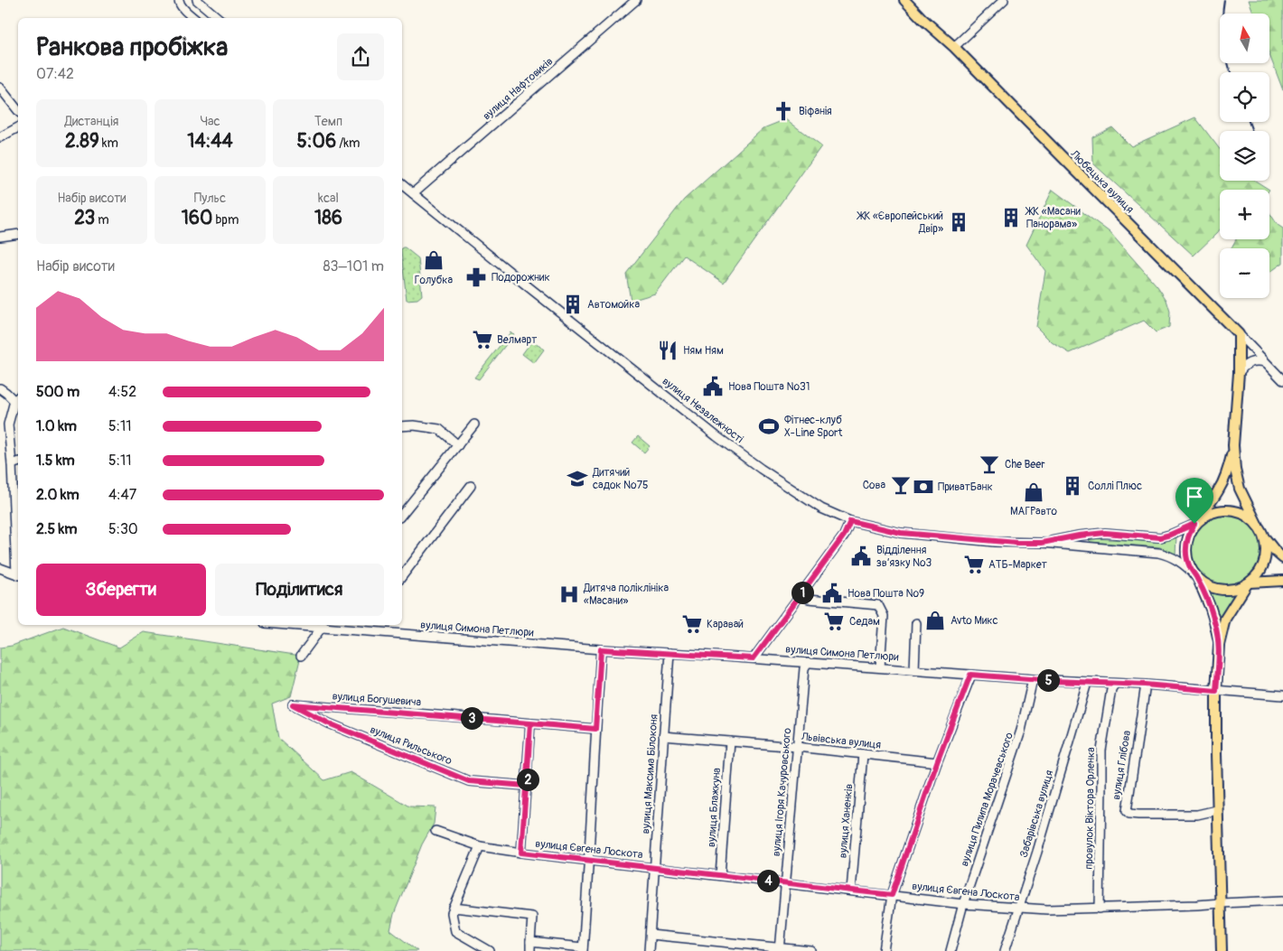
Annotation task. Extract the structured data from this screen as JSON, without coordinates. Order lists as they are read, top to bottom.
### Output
{
  "streets": {
    "main road": ["Любецька вулиця", "вулиця Незалежності"],
    "street": [
      "вулиця Нафтовиків",
      "вулиця Симона Петлюри",
      "вулиця Богушевича",
      "Львівська вулиця",
      "вулиця Рильського",
      "вулиця Глібова",
      "вулиця Максима Білоконя",
      "вулиця Ігоря Качуровського",
      "вулиця Пилипа Морачевського",
      "вулиця Блажкуна",
      "провулок Віктора Орленка",
      "Забарівська вулиця",
      "вулиця Ханенків",
      "вулиця Євгена Лоскота"
    ]
  },
  "crossings": [
    ["вулиця Нафтовиків", "вулиця Незалежності"],
    ["вулиця Симона Петлюри", "вулиця Глібова"],
    ["вулиця Симона Петлюри", "вулиця Максима Білоконя"],
    ["вулиця Симона Петлюри", "вулиця Ігоря Качуровського"],
    ["вулиця Симона Петлюри", "вулиця Пилипа Морачевського"],
    ["вулиця Симона Петлюри", "провулок Віктора Орленка"],
    ["вулиця Симона Петлюри", "Забарівська вулиця"],
    ["вулиця Богушевича", "вулиця Рильського"],
    ["Львівська вулиця", "вулиця Максима Білоконя"],
    ["Львівська вулиця", "вулиця Ігоря Качуровського"],
    ["Львівська вулиця", "вулиця Блажкуна"],
    ["Львівська вулиця", "вулиця Ханенків"],
    ["вулиця Максима Білоконя", "вулиця Євгена Лоскота"],
    ["вулиця Ігоря Качуровського", "вулиця Євгена Лоскота"],
    ["вулиця Пилипа Морачевського", "вулиця Євгена Лоскота"],
    ["вулиця Блажкуна", "вулиця Євгена Лоскота"],
    ["провулок Віктора Орленка", "вулиця Євгена Лоскота"],
    ["Забарівська вулиця", "вулиця Євгена Лоскота"],
    ["вулиця Ханенків", "вулиця Євгена Лоскота"]
  ],
  "places": {
    "church": ["Віфанія"],
    "building": [
      "ЖК «Масани Панорама»",
      "ЖК «Європейський Двір»",
      "Автомойка",
      "Соллі Плюс"
    ],
    "shop": ["Голубка", "МАГРавто", "Avto Микс"],
    "pharmacy": ["Подорожник"],
    "supermarket": [
      "Велмарт",
      "АТБ-Маркет",
      "Седам",
      "Каравай"
    ],
    "restaurant": ["Ням Ням"],
    "public building": ["Нова Пошта №31", "Відділення зв’язку №3", "Нова Пошта №9"],
    "sports": ["Фітнес-клуб X-Line Sport"],
    "bar": ["Che Beer", "Сова"],
    "school or university": ["Дитячий садок №75"],
    "bank": ["ПриватБанк"],
    "hospital": ["Дитяча поліклініка «Масани»"]
  },
  "north": "top",
  "page": {
    "map_buttons": ["+", "−"],
    "heading": ["Ранкова пробіжка", "07:42"],
    "stats": [
      ["Дистанція", "2.89 km"],
      ["Час", "14:44"],
      ["Темп", "5:06 /km"],
      ["Набір висоти", "23 m"],
      ["Пульс", "160 bpm"],
      ["kcal", "186"]
    ],
    "chart": ["Набір висоти", "83–101 m"],
    "list": [
      {
        "name": "500 m",
        "note": "4:52"
      },
      {
        "name": "1.0 km",
        "note": "5:11"
      },
      {
        "name": "1.5 km",
        "note": "5:11"
      },
      {
        "name": "2.0 km",
        "note": "4:47"
      },
      {
        "name": "2.5 km",
        "note": "5:30"
      }
    ],
    "buttons": ["Зберегти", "Поділитися"],
    "pins": [
      "1",
      "5",
      "3",
      "2",
      "4"
    ]
  }
}
